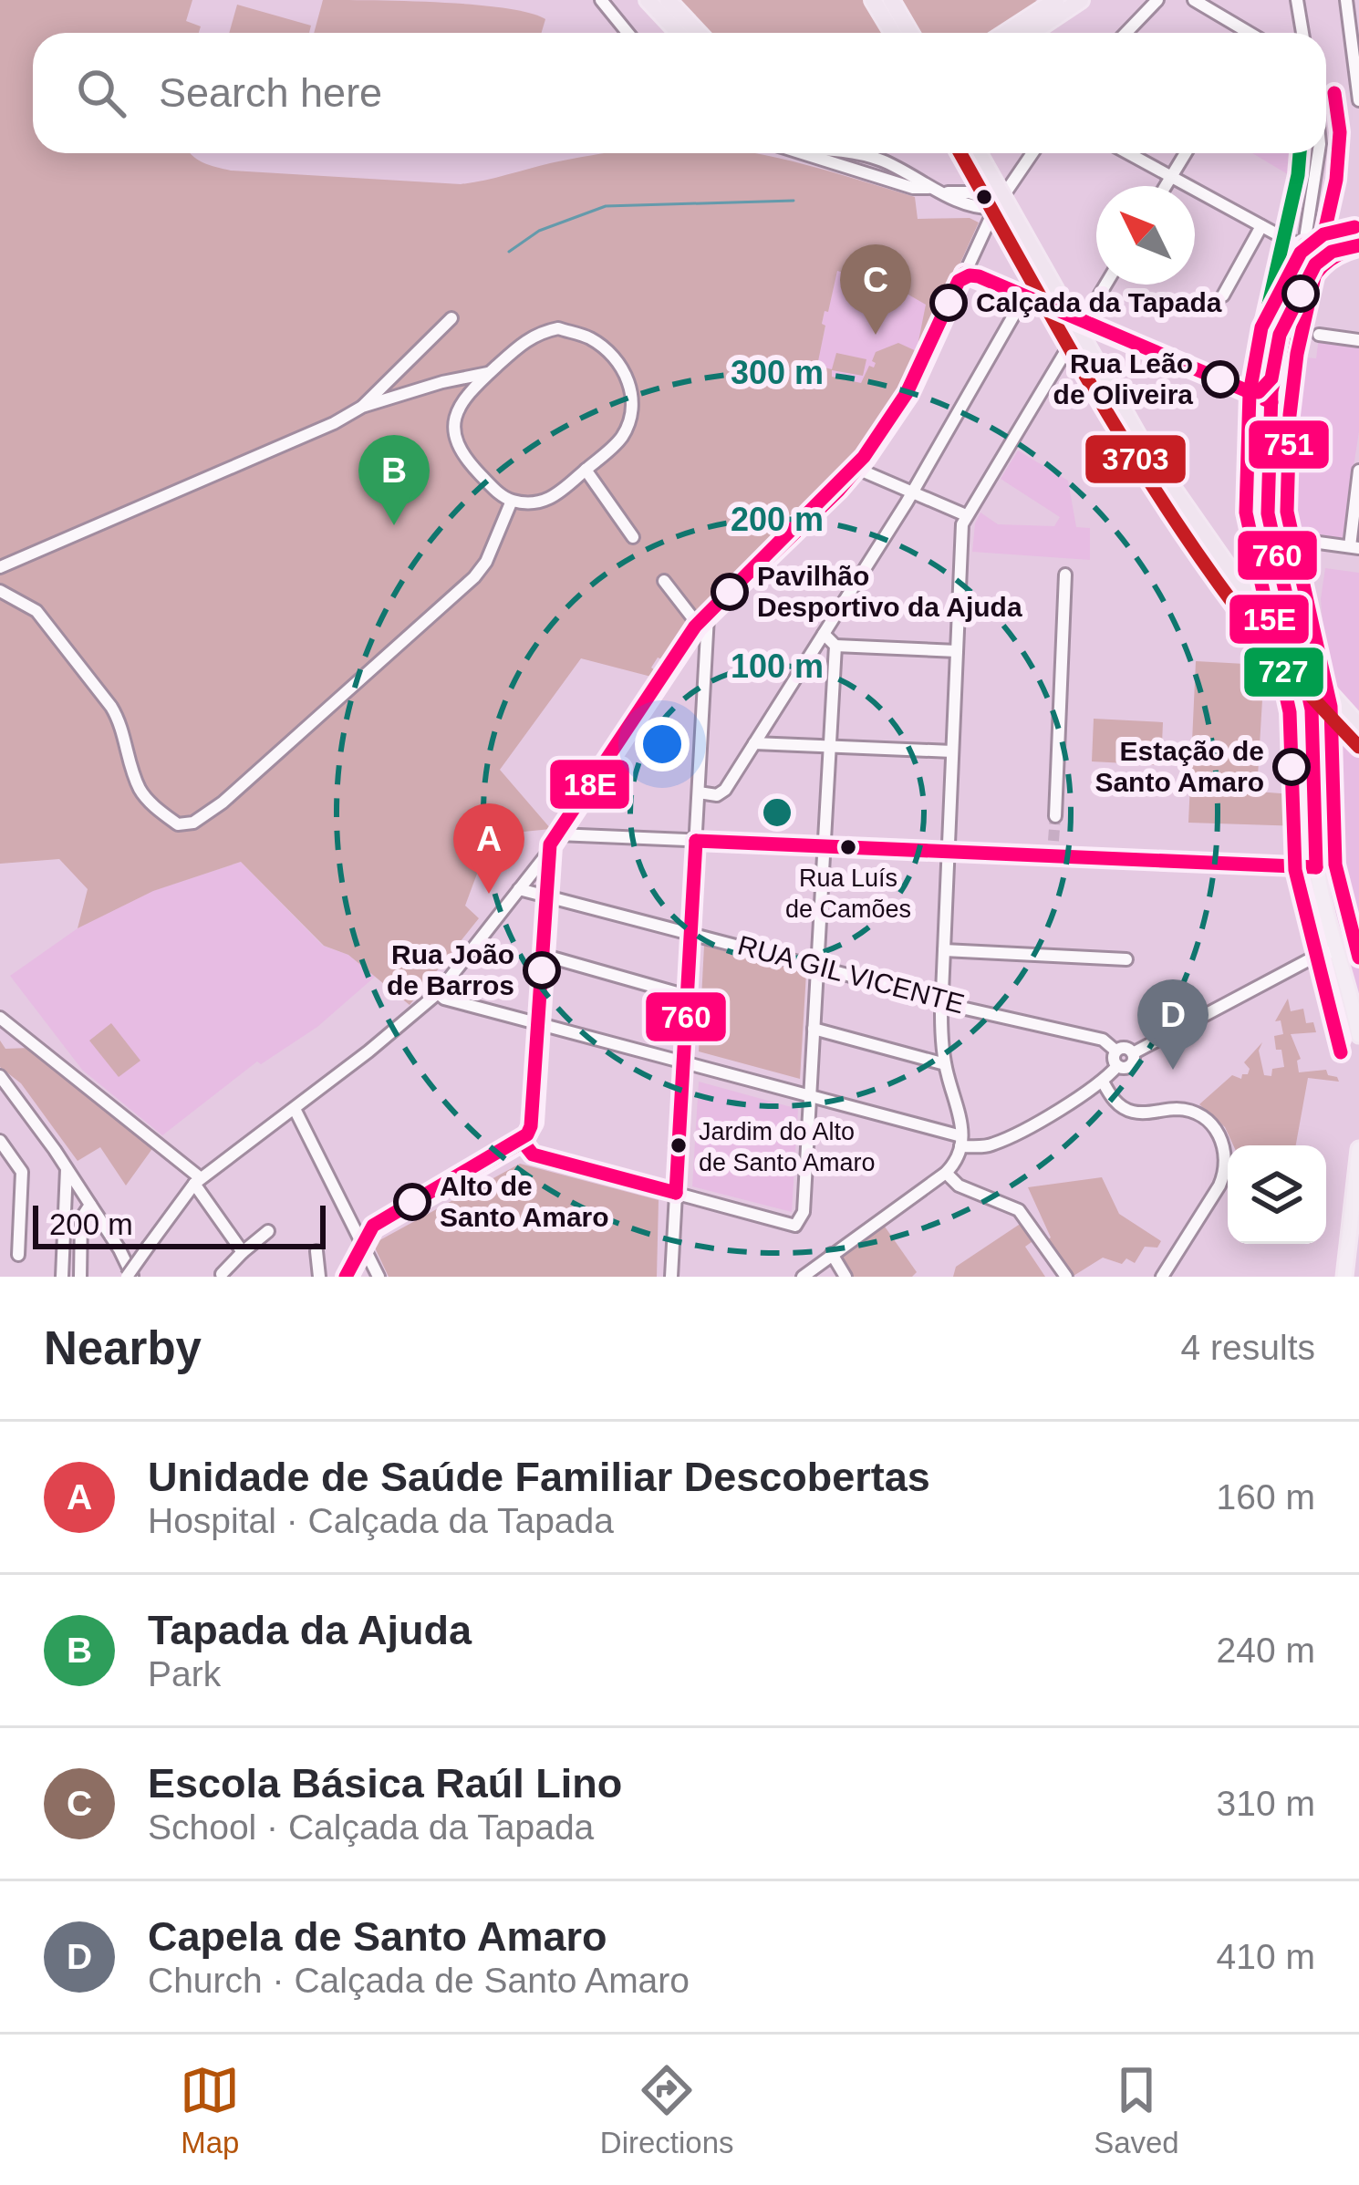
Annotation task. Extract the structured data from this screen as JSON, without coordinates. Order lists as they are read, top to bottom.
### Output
{
  "streets": {
    "street": ["RUA GIL VICENTE"]
  },
  "places": [
    "Calçada da Tapada",
    "Rua Leão de Oliveira",
    "Pavilhão Desportivo da Ajuda",
    "Estação de Santo Amaro",
    "Rua Luís de Camões",
    "Rua João de Barros",
    "Jardim do Alto de Santo Amaro",
    "Alto de Santo Amaro"
  ],
  "lines": [
    "transit line 751",
    "transit line 727",
    "transit line 3703",
    "transit line 15E",
    "transit line 760",
    "transit line 18E"
  ],
  "scale_bar": "200 m",
  "north": "top left",
  "page": {
    "search": "Search here",
    "pins": [
      "C",
      "B",
      "A",
      "D"
    ],
    "scale": "200 m",
    "heading": ["Nearby", "4 results"],
    "list": [
      {
        "mark": "A",
        "name": "Unidade de Saúde Familiar Descobertas",
        "note": "Hospital · Calçada da Tapada",
        "value": "160 m"
      },
      {
        "mark": "B",
        "name": "Tapada da Ajuda",
        "note": "Park",
        "value": "240 m"
      },
      {
        "mark": "C",
        "name": "Escola Básica Raúl Lino",
        "note": "School · Calçada da Tapada",
        "value": "310 m"
      },
      {
        "mark": "D",
        "name": "Capela de Santo Amaro",
        "note": "Church · Calçada de Santo Amaro",
        "value": "410 m"
      }
    ],
    "nav": ["Map", "Directions", "Saved"]
  },
  "rings": ["300 m", "200 m", "100 m"]
}
